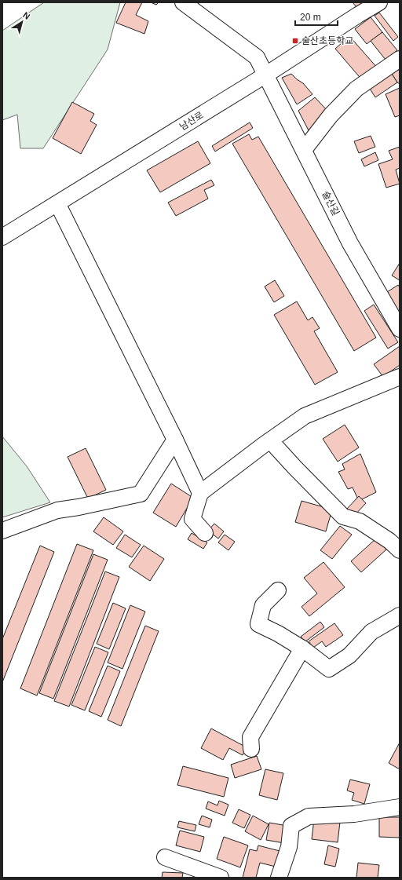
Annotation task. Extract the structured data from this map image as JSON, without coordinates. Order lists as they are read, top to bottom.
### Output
{
  "streets": {
    "street": ["남산로", "술산길"]
  },
  "crossings": [
    ["남산로", "술산길"]
  ],
  "places": {
    "transit": ["술산초등학교"]
  },
  "scale_bar": "20 m",
  "north": "top right"
}
